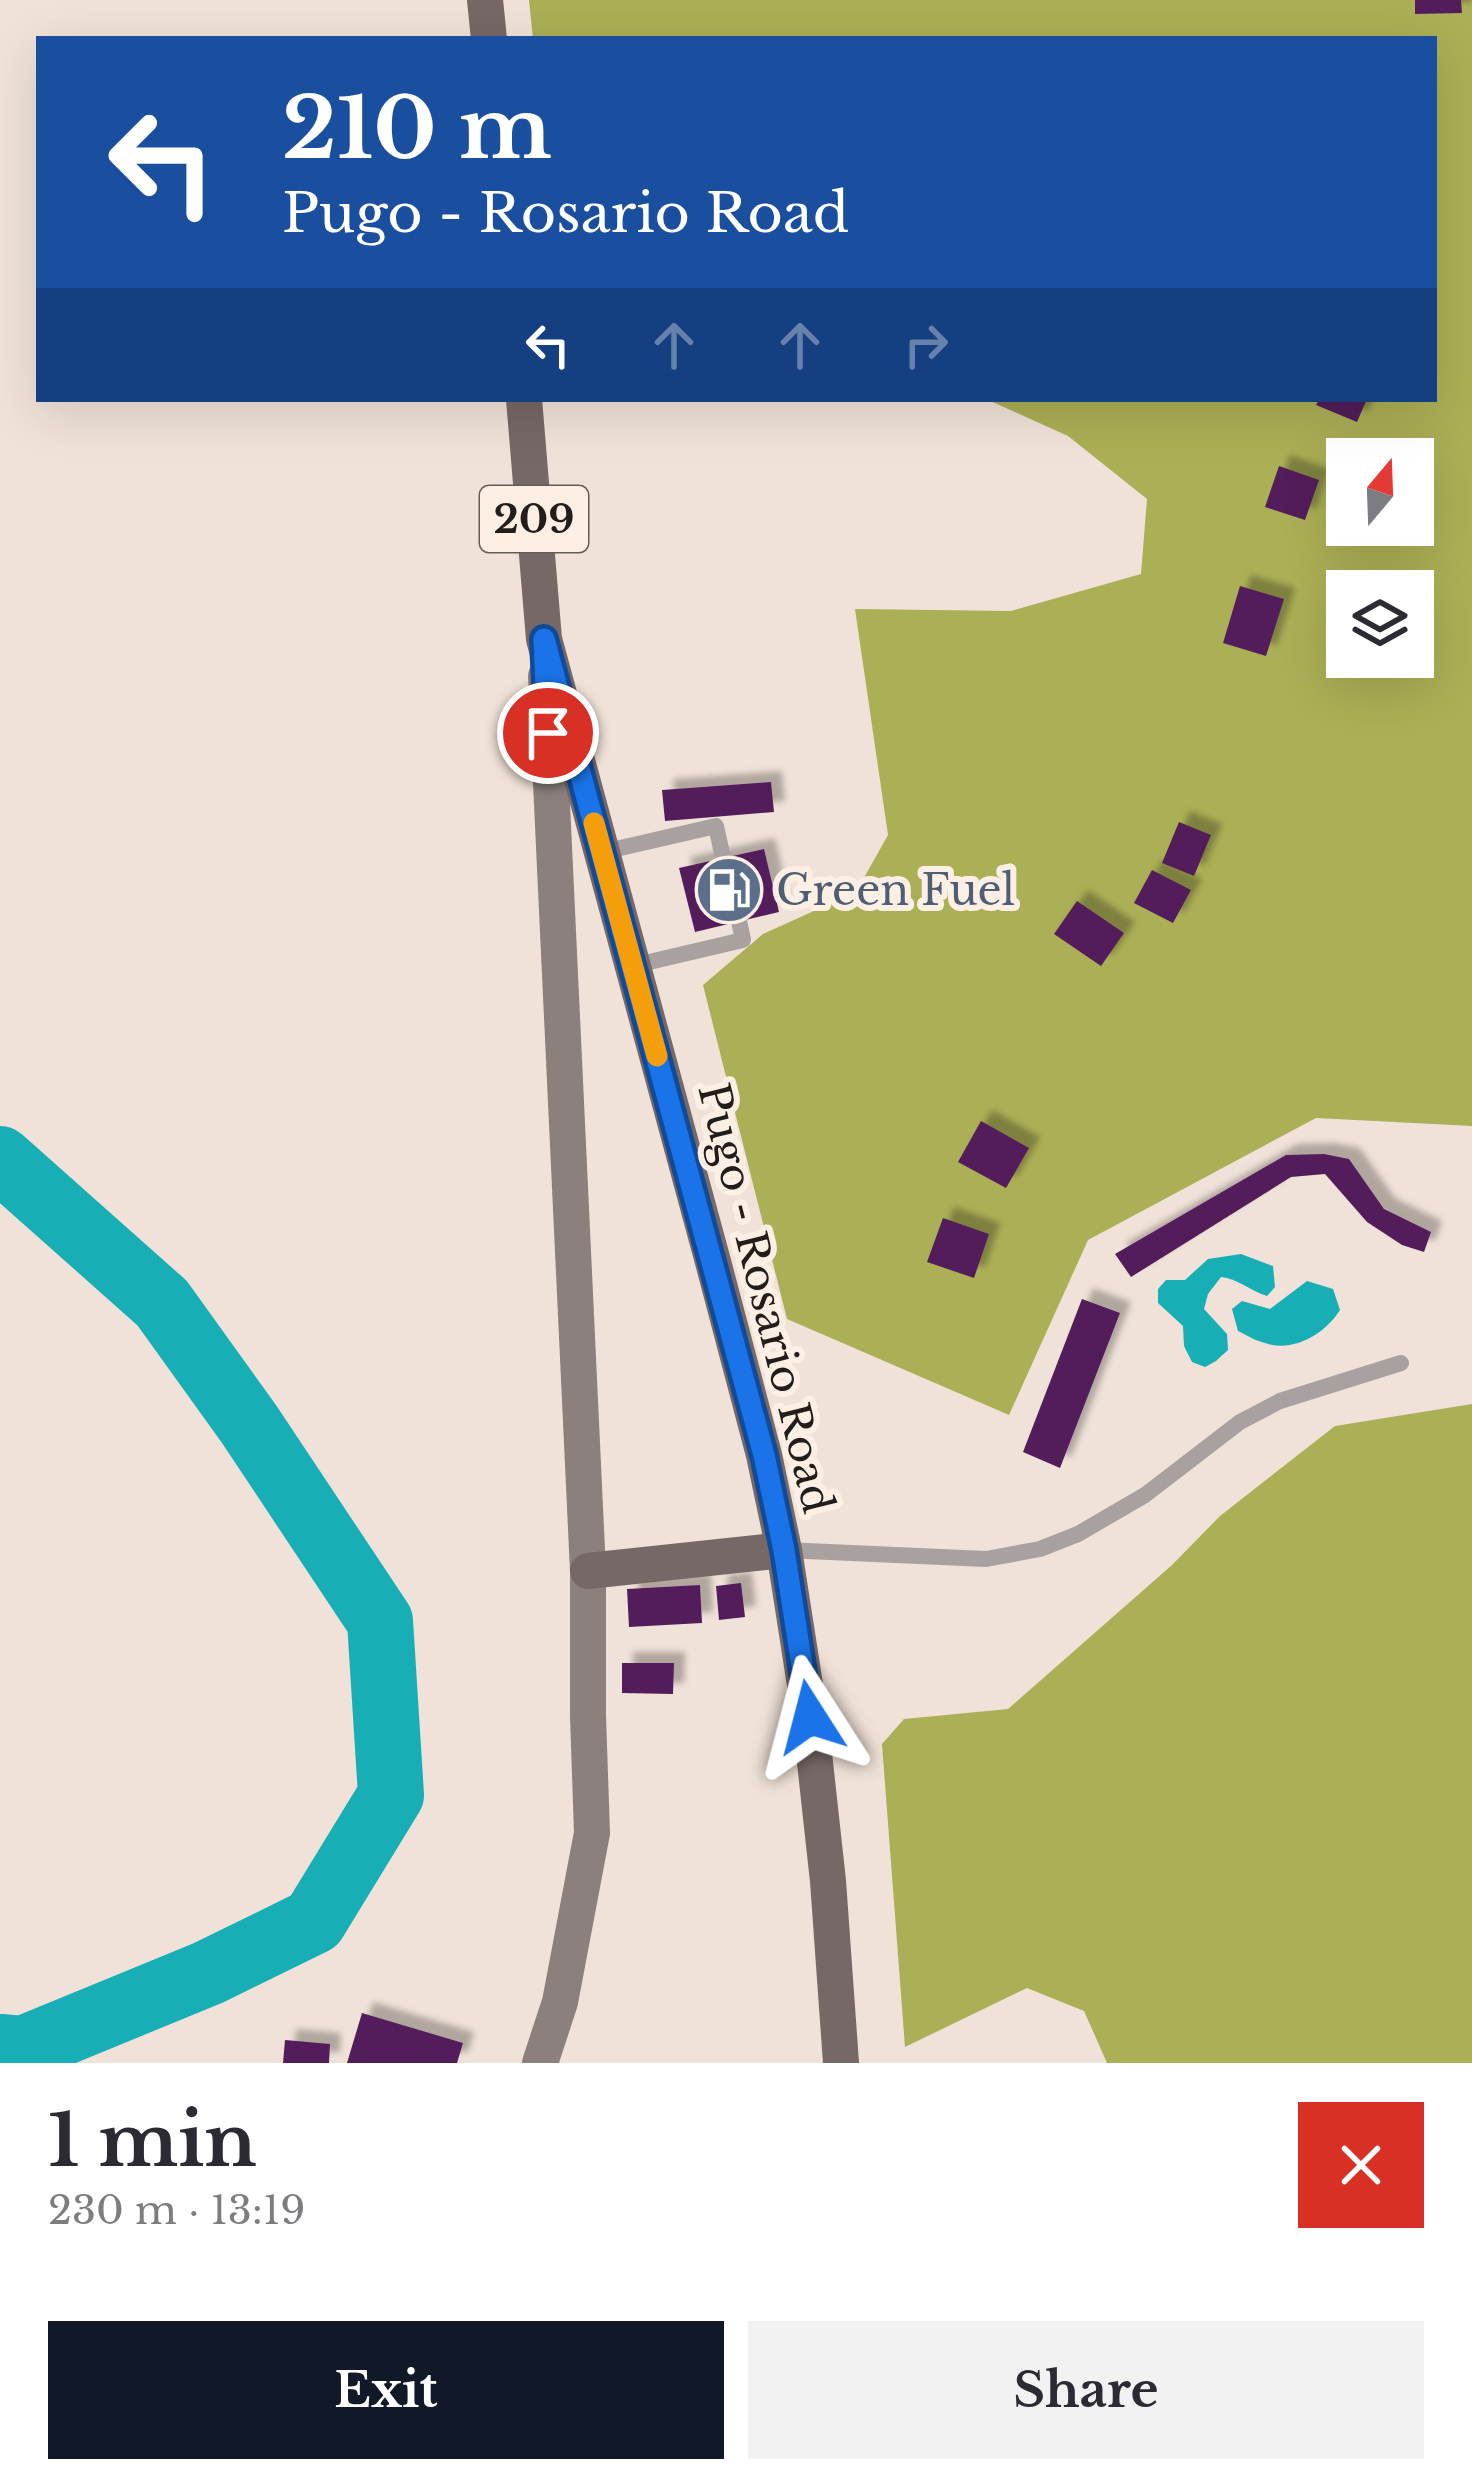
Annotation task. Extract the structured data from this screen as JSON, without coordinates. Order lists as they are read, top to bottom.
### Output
{
  "streets": {
    "main road": ["209", "Pugo - Rosario Road"]
  },
  "places": {
    "fuel station": ["Green Fuel"]
  },
  "north": "top",
  "page": {
    "turn": ["210 m", "Pugo - Rosario Road"],
    "heading": ["1 min", "230 m · 13:19"],
    "buttons": ["Exit", "Share"]
  }
}
